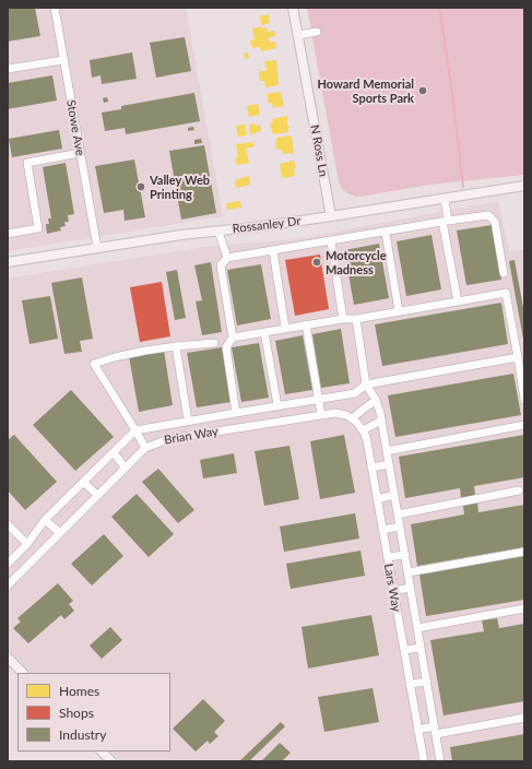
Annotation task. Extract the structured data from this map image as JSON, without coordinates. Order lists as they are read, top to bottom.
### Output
{
  "streets": {
    "main road": ["N Ross Ln", "Rossanley Dr"],
    "street": ["Stowe Ave", "Brian Way", "Lars Way"]
  },
  "crossings": [
    ["Stowe Ave", "Rossanley Dr"],
    ["N Ross Ln", "Rossanley Dr"],
    ["Brian Way", "Lars Way"]
  ],
  "places": ["Howard Memorial Sports Park", "Valley Web Printing", "Motorcycle Madness"],
  "legend": ["Homes", "Shops", "Industry"]
}
